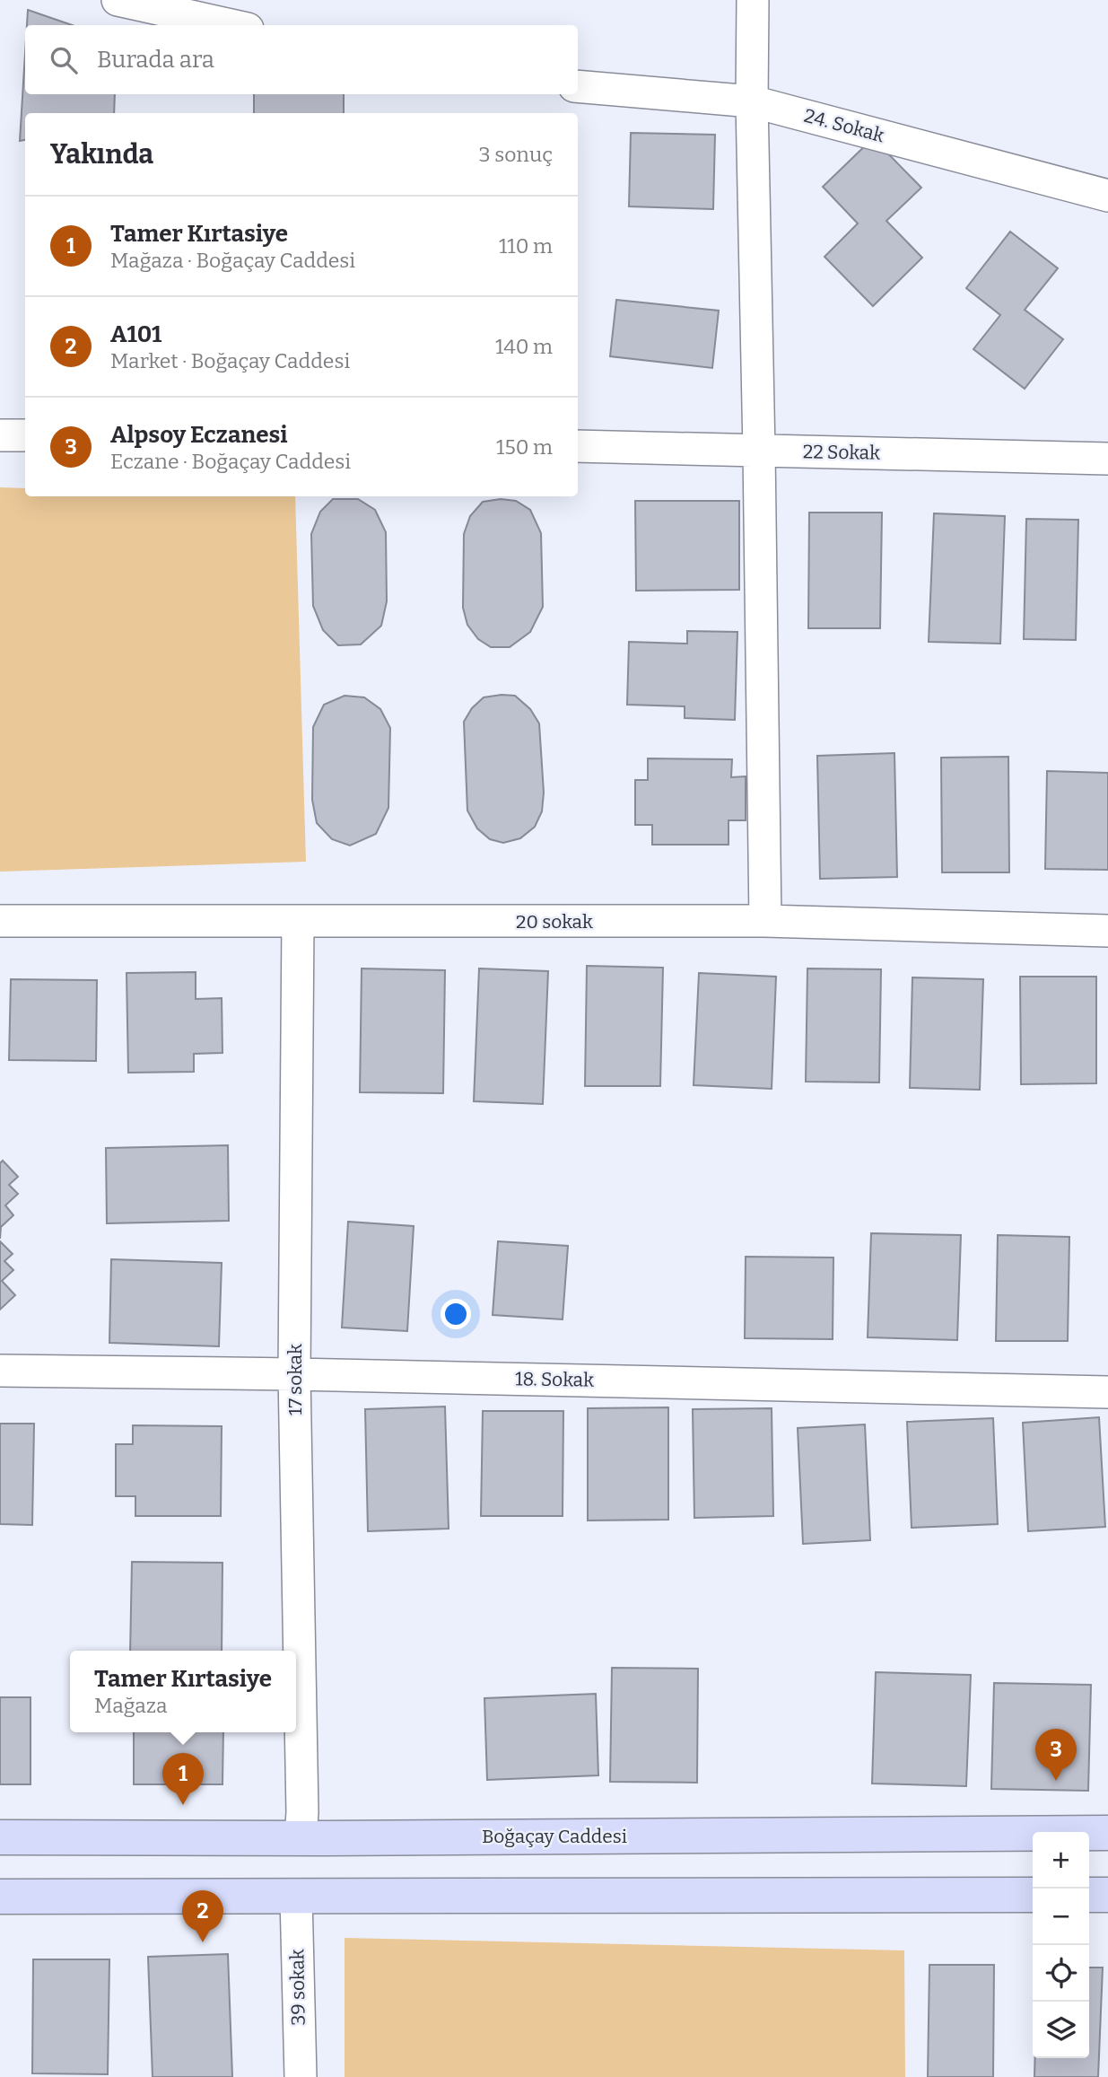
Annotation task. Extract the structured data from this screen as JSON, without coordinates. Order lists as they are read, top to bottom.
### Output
{
  "streets": {
    "main road": ["Boğaçay Caddesi"],
    "street": [
      "24. Sokak",
      "22 Sokak",
      "20 sokak",
      "17 sokak",
      "18. Sokak",
      "39 sokak"
    ]
  },
  "crossings": [
    ["20 sokak", "17 sokak"],
    ["17 sokak", "18. Sokak"],
    ["17 sokak", "Boğaçay Caddesi"]
  ],
  "page": {
    "search": "Burada ara",
    "heading": ["Yakında", "3 sonuç"],
    "list": [
      {
        "mark": "1",
        "name": "Tamer Kırtasiye",
        "note": "Mağaza · Boğaçay Caddesi",
        "value": "110 m"
      },
      {
        "mark": "2",
        "name": "A101",
        "note": "Market · Boğaçay Caddesi",
        "value": "140 m"
      },
      {
        "mark": "3",
        "name": "Alpsoy Eczanesi",
        "note": "Eczane · Boğaçay Caddesi",
        "value": "150 m"
      }
    ],
    "popup": ["Tamer Kırtasiye", "Mağaza"],
    "pins": ["3", "1", "2"],
    "map_buttons": ["+", "−"]
  }
}
